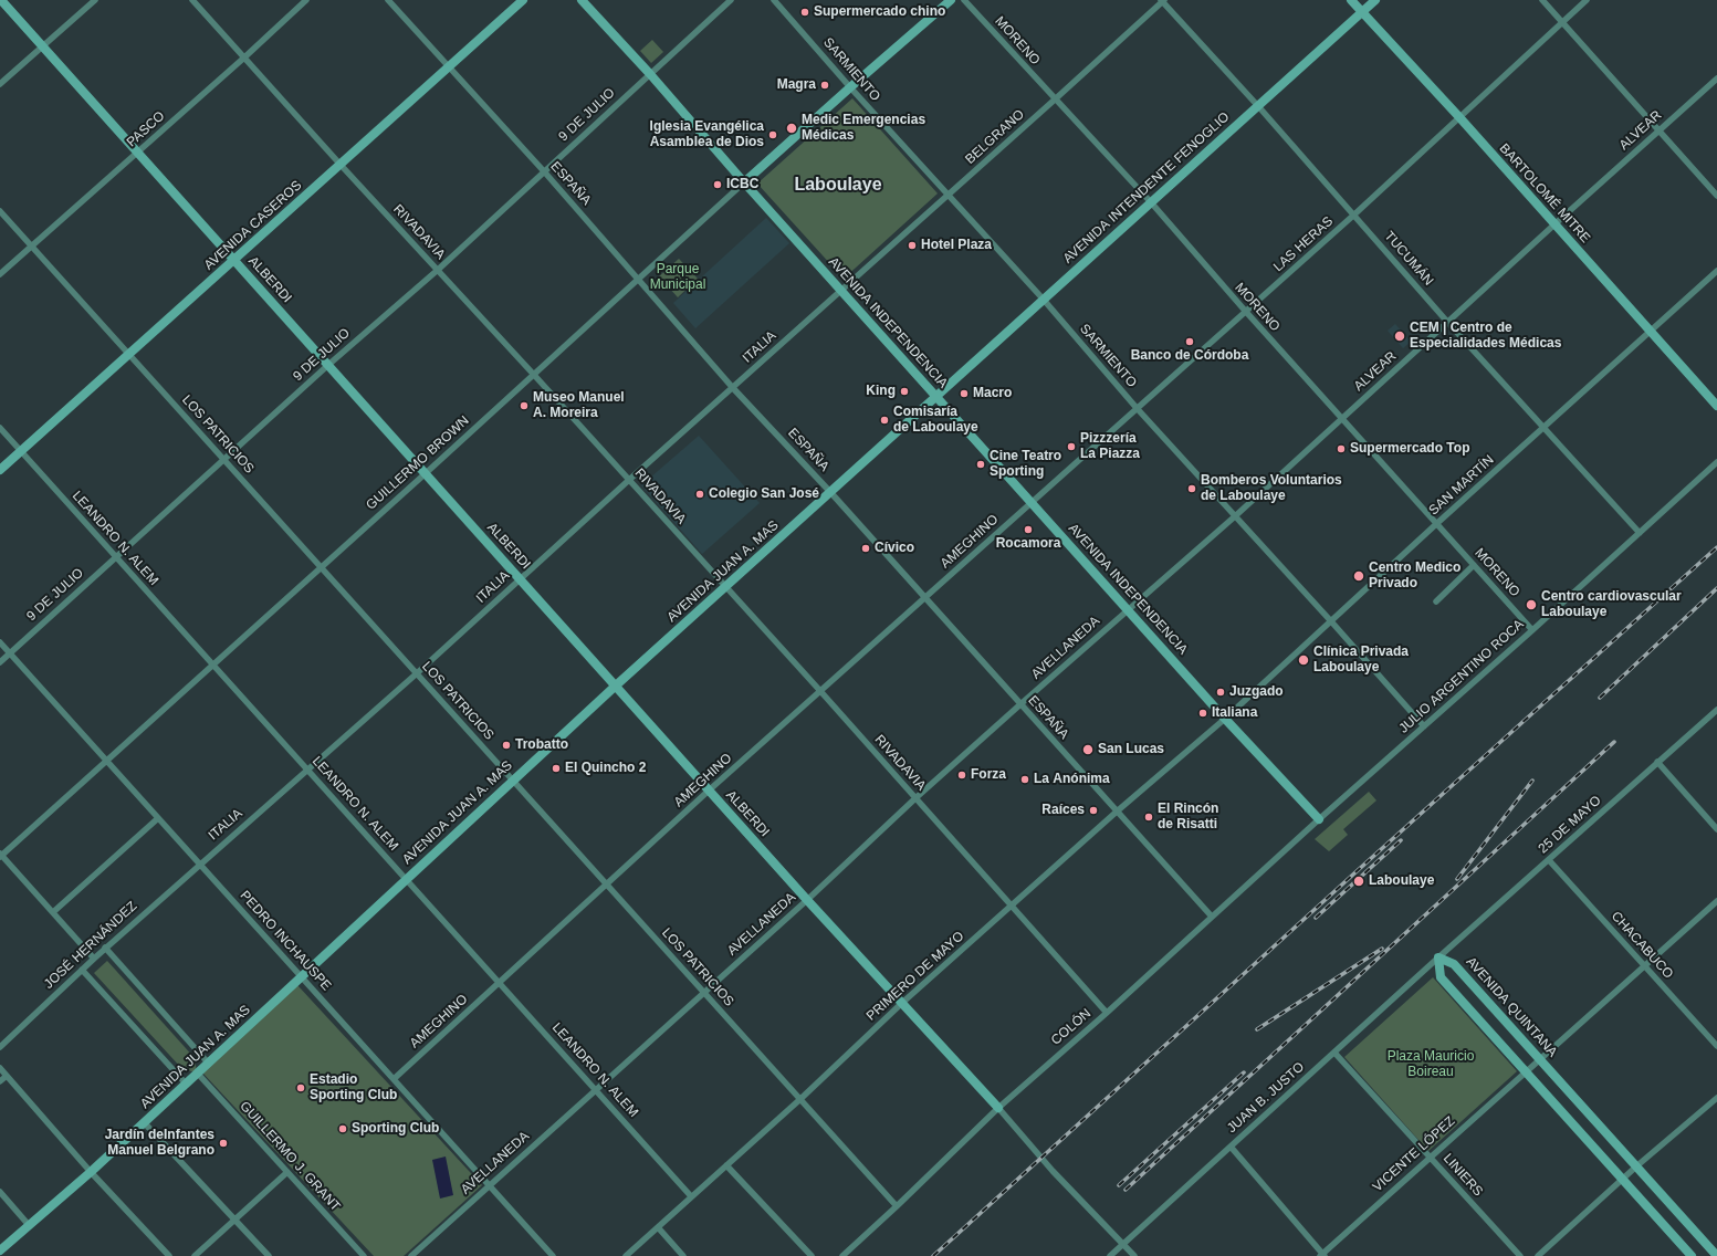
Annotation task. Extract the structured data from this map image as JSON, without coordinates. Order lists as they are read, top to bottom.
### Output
{
  "streets": {
    "main road": [
      "AVENIDA INTENDENTE FENOGLIO",
      "BARTOLOMÉ MITRE",
      "AVENIDA CASEROS",
      "ALBERDI",
      "AVENIDA INDEPENDENCIA",
      "AVENIDA JUAN A. MAS",
      "AVENIDA QUINTANA"
    ],
    "street": [
      "MORENO",
      "SARMIENTO",
      "9 DE JULIO",
      "PASCO",
      "ALVEAR",
      "BELGRANO",
      "ESPAÑA",
      "RIVADAVIA",
      "LAS HERAS",
      "TUCUMÁN",
      "ITALIA",
      "LOS PATRICIOS",
      "GUILLERMO BROWN",
      "SAN MARTÍN",
      "LEANDRO N. ALEM",
      "AMEGHINO",
      "AVELLANEDA",
      "JULIO ARGENTINO ROCA",
      "25 DE MAYO",
      "PEDRO INCHAUSPE",
      "JOSÉ HERNÁNDEZ",
      "CHACABUCO",
      "PRIMERO DE MAYO",
      "COLÓN",
      "JUAN B. JUSTO",
      "VICENTE LÓPEZ",
      "GUILLERMO J. GRANT",
      "LINIERS"
    ]
  },
  "crossings": [
    ["MORENO", "ALVEAR"],
    ["MORENO", "BELGRANO"],
    ["MORENO", "AVENIDA INTENDENTE FENOGLIO"],
    ["MORENO", "LAS HERAS"],
    ["MORENO", "SAN MARTÍN"],
    ["MORENO", "JULIO ARGENTINO ROCA"],
    ["SARMIENTO", "ALVEAR"],
    ["SARMIENTO", "BELGRANO"],
    ["SARMIENTO", "AVENIDA INTENDENTE FENOGLIO"],
    ["SARMIENTO", "LAS HERAS"],
    ["SARMIENTO", "SAN MARTÍN"],
    ["SARMIENTO", "JULIO ARGENTINO ROCA"],
    ["9 DE JULIO", "ESPAÑA"],
    ["9 DE JULIO", "RIVADAVIA"],
    ["9 DE JULIO", "ALBERDI"],
    ["9 DE JULIO", "AVENIDA INDEPENDENCIA"],
    ["9 DE JULIO", "LOS PATRICIOS"],
    ["9 DE JULIO", "LEANDRO N. ALEM"],
    ["9 DE JULIO", "PEDRO INCHAUSPE"],
    ["PASCO", "RIVADAVIA"],
    ["PASCO", "ALBERDI"],
    ["PASCO", "LOS PATRICIOS"],
    ["ALVEAR", "BARTOLOMÉ MITRE"],
    ["ALVEAR", "TUCUMÁN"],
    ["ALVEAR", "AVENIDA INDEPENDENCIA"],
    ["ALVEAR", "AVELLANEDA"],
    ["BELGRANO", "TUCUMÁN"],
    ["BELGRANO", "AVENIDA INDEPENDENCIA"],
    ["BELGRANO", "ITALIA"],
    ["ESPAÑA", "AVENIDA CASEROS"],
    ["ESPAÑA", "ITALIA"],
    ["ESPAÑA", "GUILLERMO BROWN"],
    ["ESPAÑA", "AMEGHINO"],
    ["ESPAÑA", "AVENIDA JUAN A. MAS"],
    ["ESPAÑA", "AVELLANEDA"],
    ["ESPAÑA", "PRIMERO DE MAYO"],
    ["ESPAÑA", "COLÓN"],
    ["AVENIDA INTENDENTE FENOGLIO", "BARTOLOMÉ MITRE"],
    ["AVENIDA INTENDENTE FENOGLIO", "TUCUMÁN"],
    ["AVENIDA INTENDENTE FENOGLIO", "AVENIDA INDEPENDENCIA"],
    ["AVENIDA INTENDENTE FENOGLIO", "AVENIDA JUAN A. MAS"],
    ["BARTOLOMÉ MITRE", "LAS HERAS"],
    ["BARTOLOMÉ MITRE", "SAN MARTÍN"],
    ["AVENIDA CASEROS", "RIVADAVIA"],
    ["AVENIDA CASEROS", "ALBERDI"],
    ["AVENIDA CASEROS", "LOS PATRICIOS"],
    ["AVENIDA CASEROS", "LEANDRO N. ALEM"],
    ["RIVADAVIA", "ITALIA"],
    ["RIVADAVIA", "GUILLERMO BROWN"],
    ["RIVADAVIA", "AMEGHINO"],
    ["RIVADAVIA", "AVENIDA JUAN A. MAS"],
    ["RIVADAVIA", "AVELLANEDA"],
    ["RIVADAVIA", "PRIMERO DE MAYO"],
    ["RIVADAVIA", "COLÓN"],
    ["LAS HERAS", "TUCUMÁN"],
    ["LAS HERAS", "AVENIDA INDEPENDENCIA"],
    ["LAS HERAS", "AMEGHINO"],
    ["TUCUMÁN", "SAN MARTÍN"],
    ["TUCUMÁN", "JULIO ARGENTINO ROCA"],
    ["ALBERDI", "ITALIA"],
    ["ALBERDI", "GUILLERMO BROWN"],
    ["ALBERDI", "AMEGHINO"],
    ["ALBERDI", "AVENIDA JUAN A. MAS"],
    ["ALBERDI", "AVELLANEDA"],
    ["ALBERDI", "PRIMERO DE MAYO"],
    ["ALBERDI", "COLÓN"],
    ["AVENIDA INDEPENDENCIA", "ITALIA"],
    ["AVENIDA INDEPENDENCIA", "GUILLERMO BROWN"],
    ["AVENIDA INDEPENDENCIA", "SAN MARTÍN"],
    ["AVENIDA INDEPENDENCIA", "AMEGHINO"],
    ["AVENIDA INDEPENDENCIA", "AVENIDA JUAN A. MAS"],
    ["AVENIDA INDEPENDENCIA", "AVELLANEDA"],
    ["AVENIDA INDEPENDENCIA", "JULIO ARGENTINO ROCA"],
    ["AVENIDA INDEPENDENCIA", "PRIMERO DE MAYO"],
    ["AVENIDA INDEPENDENCIA", "COLÓN"],
    ["ITALIA", "LOS PATRICIOS"],
    ["ITALIA", "LEANDRO N. ALEM"],
    ["ITALIA", "PEDRO INCHAUSPE"],
    ["ITALIA", "JOSÉ HERNÁNDEZ"],
    ["LOS PATRICIOS", "GUILLERMO BROWN"],
    ["LOS PATRICIOS", "AMEGHINO"],
    ["LOS PATRICIOS", "AVENIDA JUAN A. MAS"],
    ["LOS PATRICIOS", "AVELLANEDA"],
    ["LOS PATRICIOS", "PRIMERO DE MAYO"],
    ["LOS PATRICIOS", "COLÓN"],
    ["GUILLERMO BROWN", "LEANDRO N. ALEM"],
    ["GUILLERMO BROWN", "PEDRO INCHAUSPE"],
    ["SAN MARTÍN", "PRIMERO DE MAYO"],
    ["LEANDRO N. ALEM", "AMEGHINO"],
    ["LEANDRO N. ALEM", "AVENIDA JUAN A. MAS"],
    ["LEANDRO N. ALEM", "AVELLANEDA"],
    ["LEANDRO N. ALEM", "PRIMERO DE MAYO"],
    ["AMEGHINO", "PEDRO INCHAUSPE"],
    ["AVENIDA JUAN A. MAS", "PEDRO INCHAUSPE"],
    ["AVENIDA JUAN A. MAS", "GUILLERMO J. GRANT"],
    ["AVELLANEDA", "PEDRO INCHAUSPE"],
    ["JULIO ARGENTINO ROCA", "COLÓN"],
    ["25 DE MAYO", "CHACABUCO"],
    ["25 DE MAYO", "AVENIDA QUINTANA"],
    ["25 DE MAYO", "JUAN B. JUSTO"],
    ["PEDRO INCHAUSPE", "JOSÉ HERNÁNDEZ"],
    ["CHACABUCO", "VICENTE LÓPEZ"],
    ["AVENIDA QUINTANA", "JUAN B. JUSTO"],
    ["AVENIDA QUINTANA", "VICENTE LÓPEZ"],
    ["JUAN B. JUSTO", "LINIERS"],
    ["VICENTE LÓPEZ", "LINIERS"]
  ],
  "districts": ["Laboulaye"],
  "parks": ["Parque Municipal", "Plaza Mauricio Boireau"],
  "places": [
    "Supermercado chino",
    "Magra",
    "Medic Emergencias Médicas",
    "Iglesia Evangélica Asamblea de Dios",
    "ICBC",
    "Hotel Plaza",
    "CEM | Centro de Especialidades Médicas",
    "Banco de Córdoba",
    "King",
    "Macro",
    "Museo Manuel A. Moreira",
    "Comisaría de Laboulaye",
    "Pizzzería La Piazza",
    "Supermercado Top",
    "Cine Teatro Sporting",
    "Bomberos Voluntarios de Laboulaye",
    "Colegio San José",
    "Rocamora",
    "Cívico",
    "Centro Medico Privado",
    "Centro cardiovascular Laboulaye",
    "Clínica Privada Laboulaye",
    "Juzgado",
    "Italiana",
    "Trobatto",
    "San Lucas",
    "El Quincho 2",
    "Forza",
    "La Anónima",
    "Raíces",
    "El Rincón de Risatti",
    "Laboulaye",
    "Estadio Sporting Club",
    "Sporting Club",
    "Jardín deInfantes Manuel Belgrano"
  ]
}
